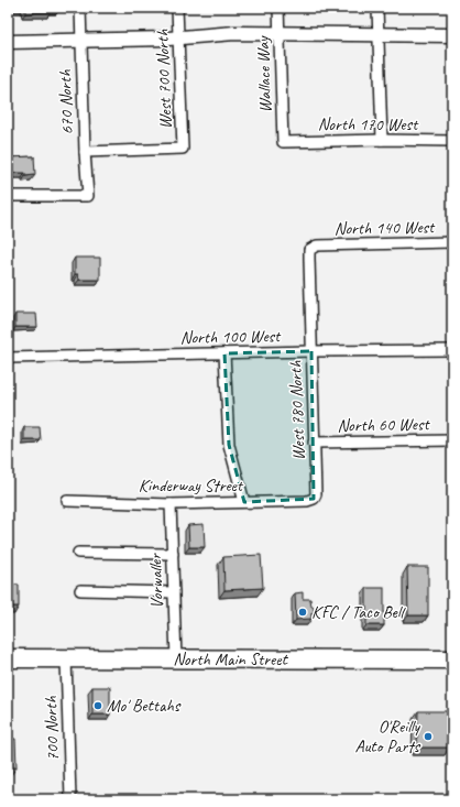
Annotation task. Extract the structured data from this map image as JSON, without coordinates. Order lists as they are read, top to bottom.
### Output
{
  "streets": {
    "highway": ["North Main Street"],
    "street": [
      "Wallace Way",
      "West 700 North",
      "670 North",
      "North 170 West",
      "North 140 West",
      "North 100 West",
      "West 780 North",
      "North 60 West",
      "Kinderway Street",
      "Vorwaller",
      "700 North"
    ]
  },
  "crossings": [
    ["Wallace Way", "North 170 West"],
    ["West 700 North", "670 North"],
    ["North 140 West", "West 780 North"],
    ["North 100 West", "West 780 North"],
    ["West 780 North", "North 60 West"],
    ["West 780 North", "Kinderway Street"],
    ["Kinderway Street", "Vorwaller"],
    ["Vorwaller", "North Main Street"],
    ["North Main Street", "700 North"]
  ],
  "places": ["KFC / Taco Bell", "Mo' Bettahs", "O'Reilly Auto Parts"]
}
